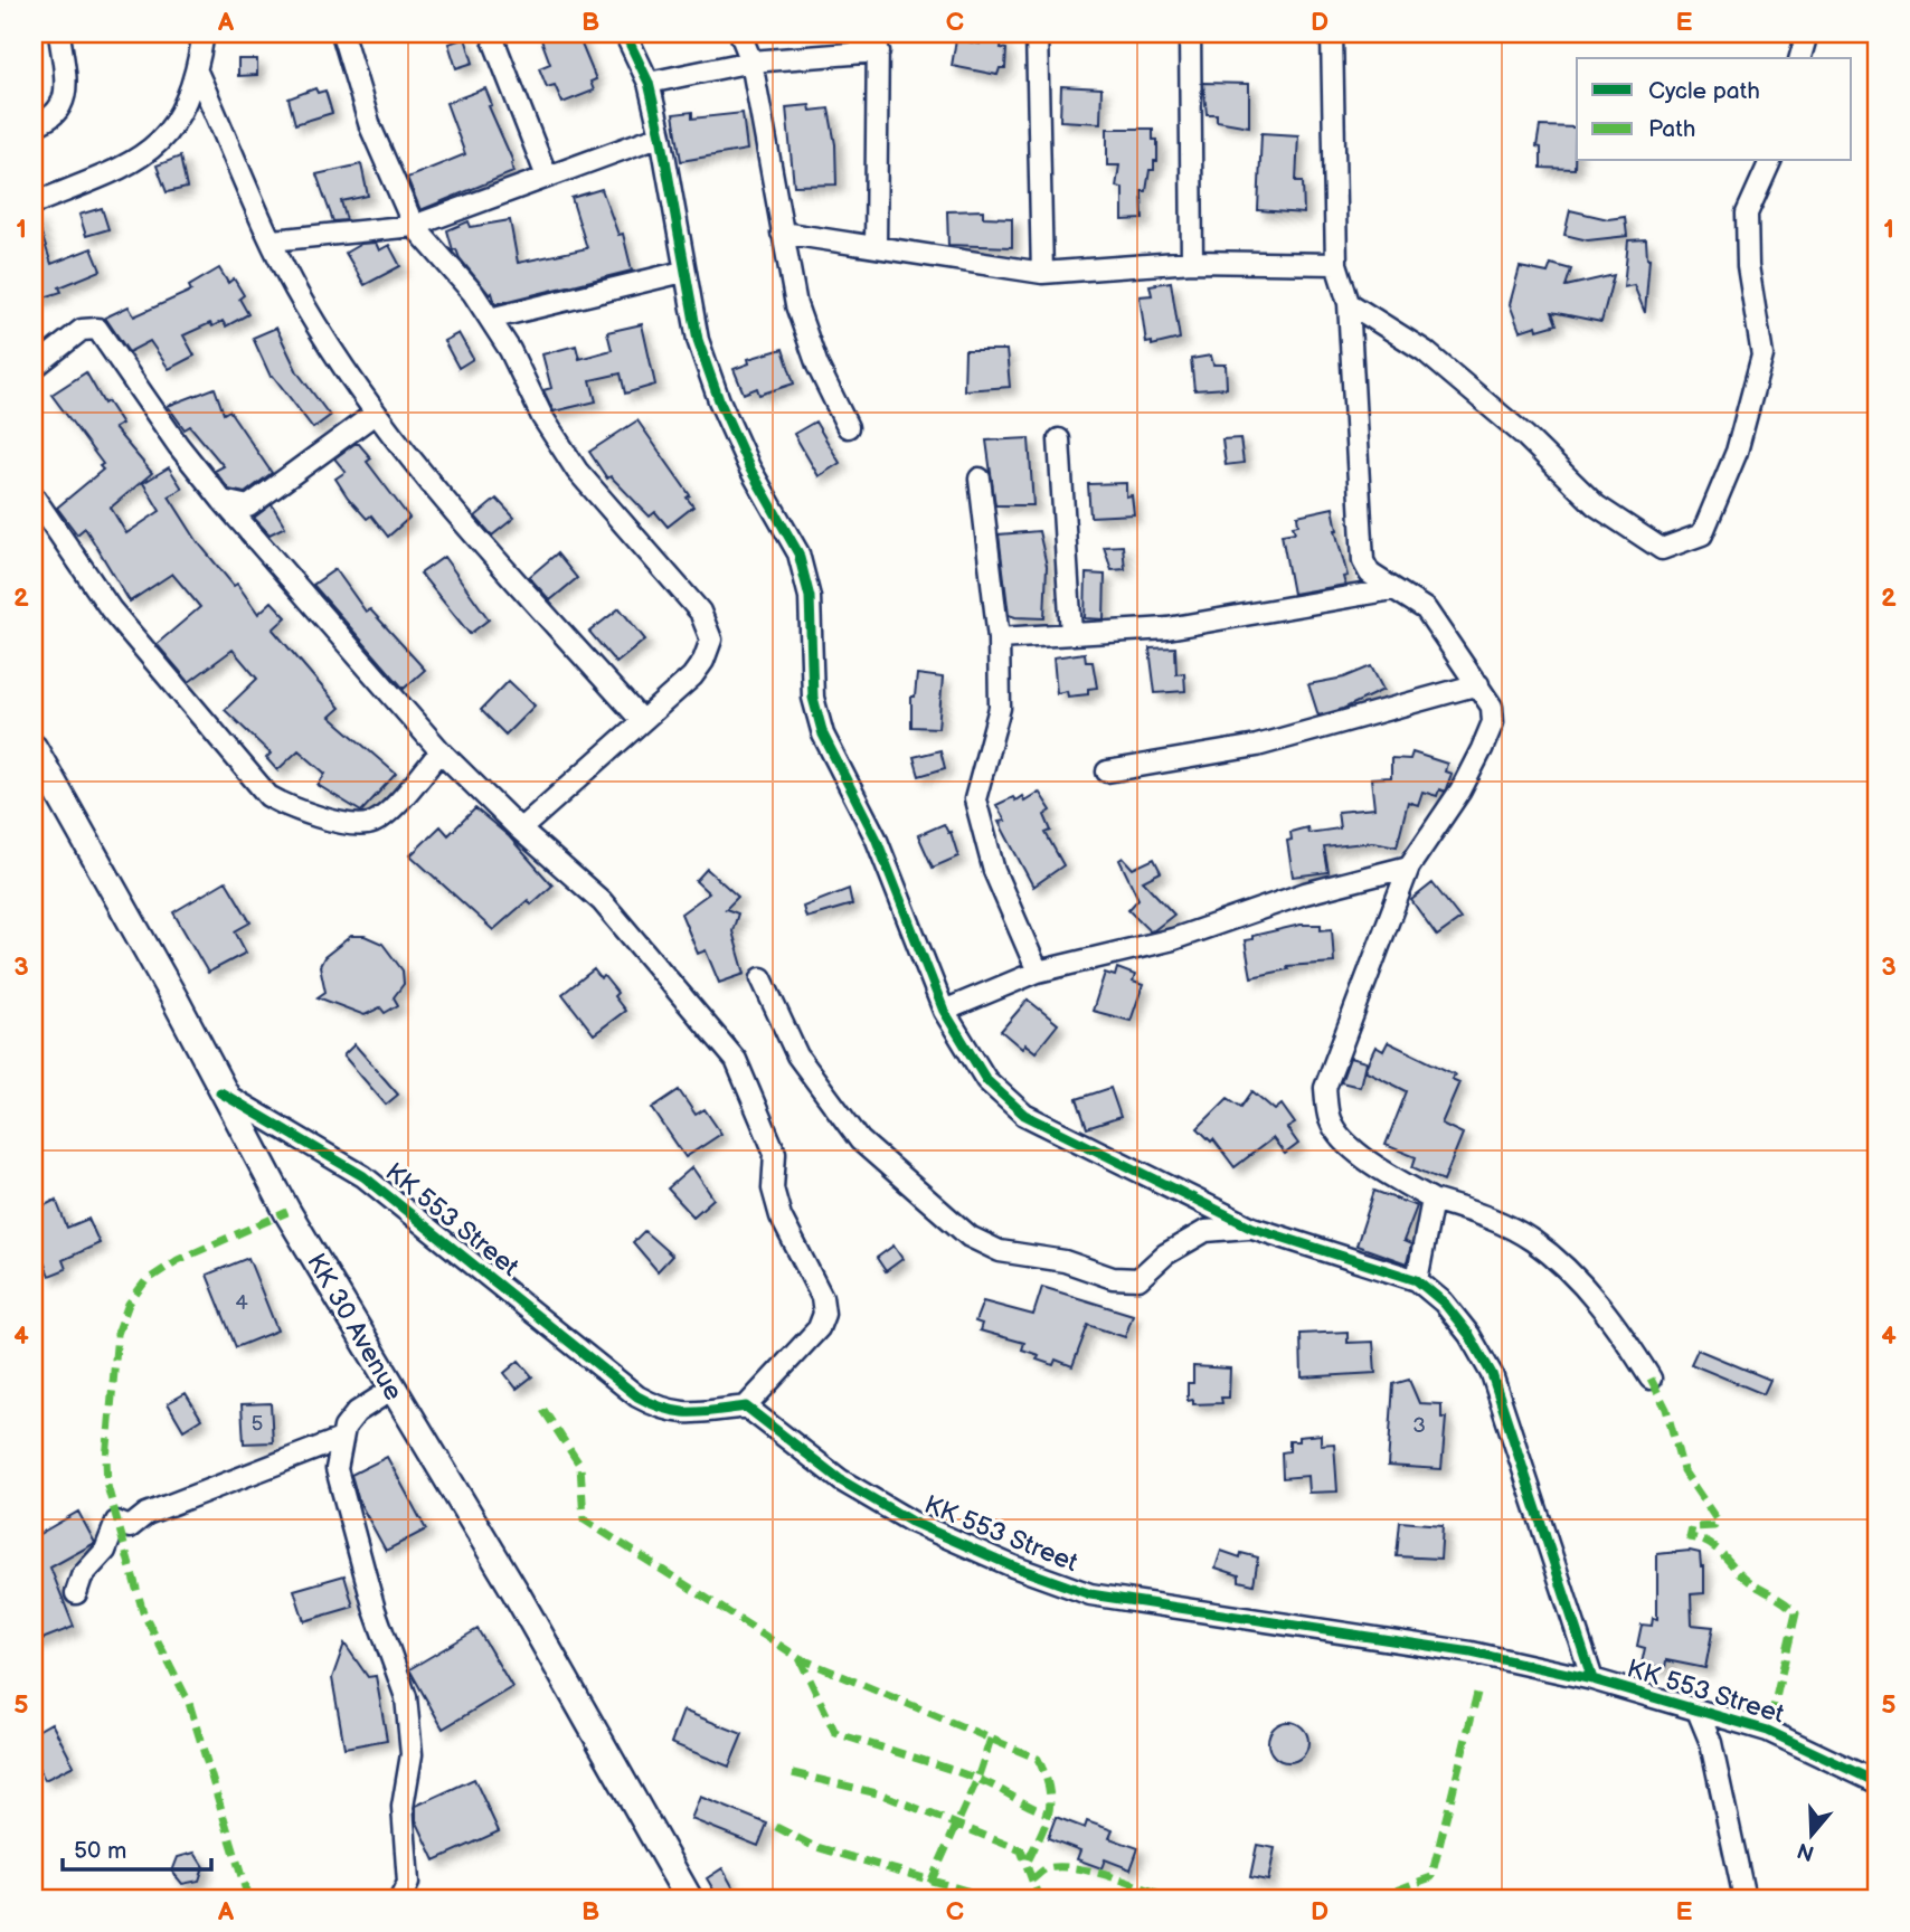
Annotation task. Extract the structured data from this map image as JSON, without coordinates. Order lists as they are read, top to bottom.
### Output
{
  "streets": {
    "main road": ["KK 30 Avenue"],
    "street": ["KK 553 Street"]
  },
  "crossings": [
    ["KK 553 Street", "KK 30 Avenue"]
  ],
  "house_numbers": ["4", "5", "3"],
  "legend": ["Cycle path", "Path"],
  "scale_bar": "50 m",
  "north": "bottom",
  "grid": {
    "columns": [
      "A",
      "B",
      "C",
      "D",
      "E"
    ],
    "rows": [
      "1",
      "2",
      "3",
      "4",
      "5"
    ]
  }
}
